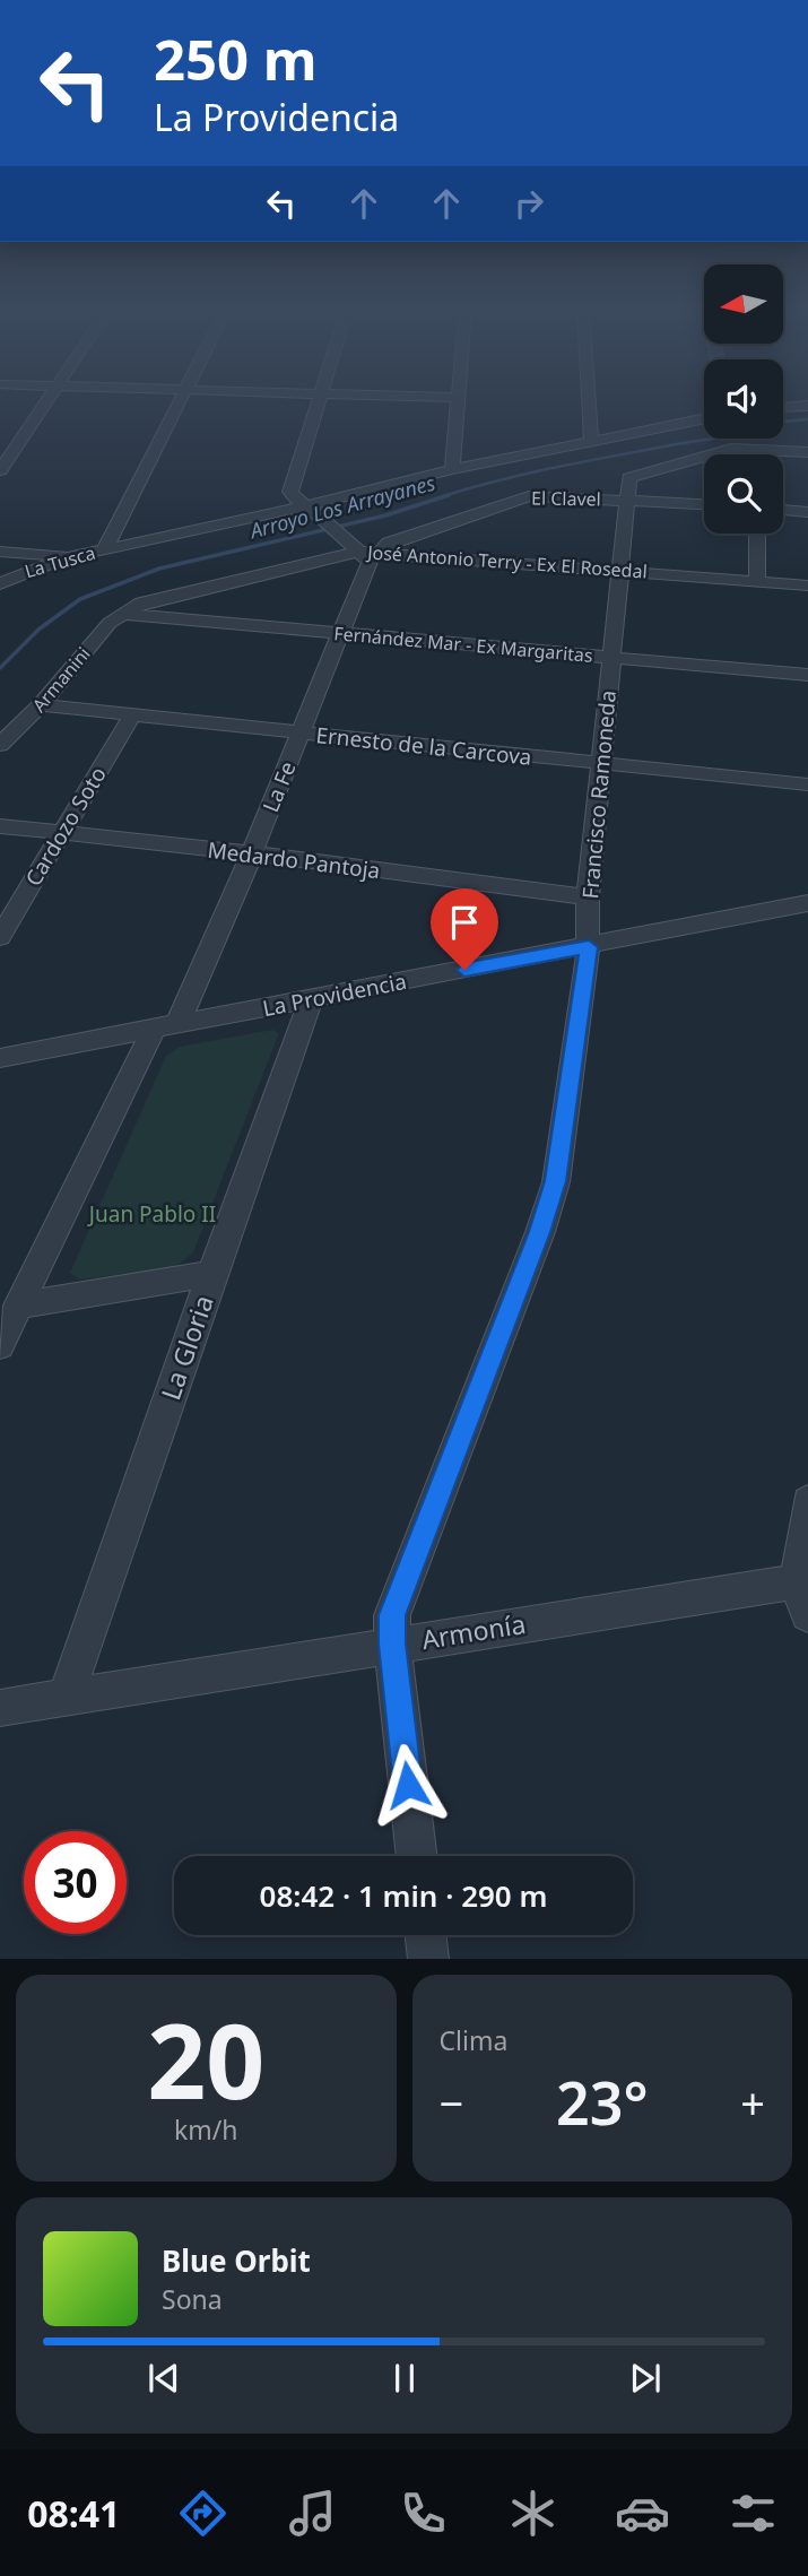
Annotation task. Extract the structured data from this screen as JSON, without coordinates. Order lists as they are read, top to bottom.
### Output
{
  "streets": {
    "street": [
      "El Clavel",
      "La Tusca",
      "José Antonio Terry - Ex El Rosedal",
      "Fernández Mar - Ex Margaritas",
      "Armanini",
      "Ernesto de la Carcova",
      "La Fe",
      "Francisco Ramoneda",
      "Cardozo Soto",
      "Medardo Pantoja",
      "La Providencia",
      "La Gloria",
      "Armonía"
    ]
  },
  "crossings": [
    ["El Clavel", "José Antonio Terry - Ex El Rosedal"],
    ["El Clavel", "La Fe"],
    ["El Clavel", "Francisco Ramoneda"],
    ["José Antonio Terry - Ex El Rosedal", "Fernández Mar - Ex Margaritas"],
    ["José Antonio Terry - Ex El Rosedal", "Armanini"],
    ["José Antonio Terry - Ex El Rosedal", "La Fe"],
    ["José Antonio Terry - Ex El Rosedal", "Francisco Ramoneda"],
    ["Fernández Mar - Ex Margaritas", "Armanini"],
    ["Fernández Mar - Ex Margaritas", "La Fe"],
    ["Fernández Mar - Ex Margaritas", "Francisco Ramoneda"],
    ["Armanini", "Ernesto de la Carcova"],
    ["Ernesto de la Carcova", "La Fe"],
    ["Ernesto de la Carcova", "Francisco Ramoneda"],
    ["Ernesto de la Carcova", "Cardozo Soto"],
    ["La Fe", "Medardo Pantoja"],
    ["La Fe", "La Providencia"],
    ["Francisco Ramoneda", "Medardo Pantoja"],
    ["Francisco Ramoneda", "La Providencia"],
    ["Francisco Ramoneda", "Armonía"],
    ["Cardozo Soto", "Medardo Pantoja"],
    ["La Providencia", "La Gloria"],
    ["La Gloria", "Armonía"]
  ],
  "water": ["Arroyo Los Arrayanes"],
  "parks": ["Juan Pablo II"],
  "north": "left",
  "page": {
    "turn": ["250 m", "La Providencia"],
    "limit": "30",
    "trip": "08:42 · 1 min · 290 m",
    "tile": [
      ["20", "km/h"],
      "Clima"
    ],
    "heat": ["−", "23°", "+"],
    "song": ["Blue Orbit", "Sona"],
    "tabs": "08:41"
  }
}
